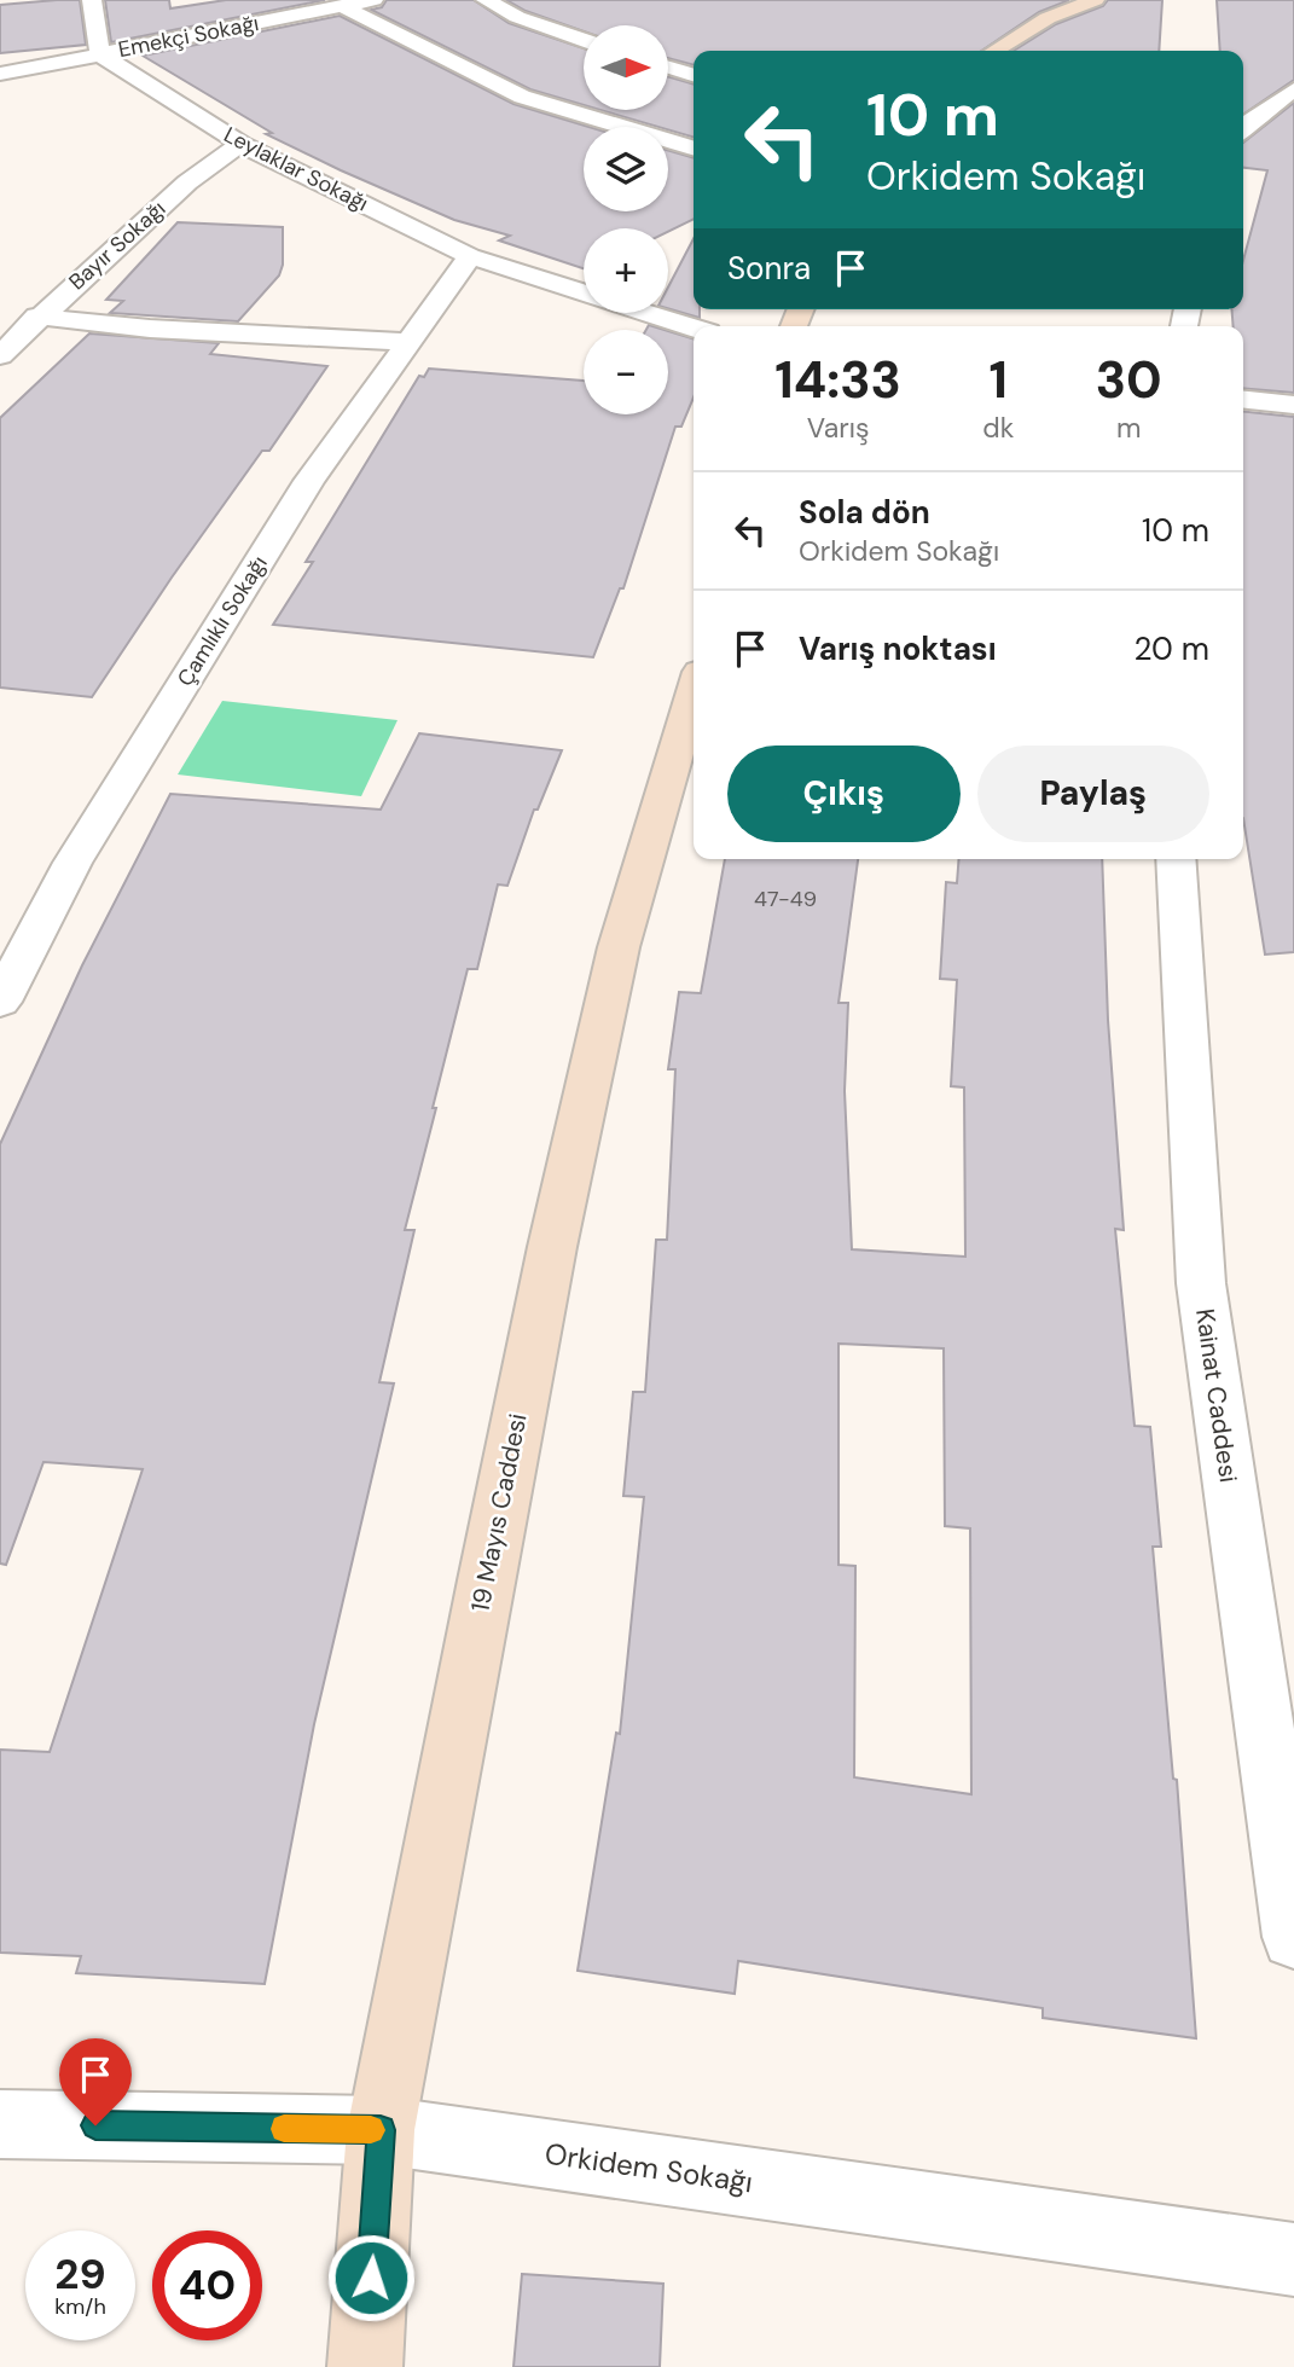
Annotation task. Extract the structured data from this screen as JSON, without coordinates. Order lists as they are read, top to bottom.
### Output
{
  "streets": {
    "street": [
      "Emekçi Sokağı",
      "Leylaklar Sokağı",
      "Bayır Sokağı",
      "Çamlıklı Sokağı",
      "Kainat Caddesi",
      "19 Mayıs Caddesi",
      "Orkidem Sokağı"
    ]
  },
  "crossings": [
    ["Emekçi Sokağı", "Leylaklar Sokağı"],
    ["Leylaklar Sokağı", "Bayır Sokağı"],
    ["Leylaklar Sokağı", "Çamlıklı Sokağı"],
    ["19 Mayıs Caddesi", "Orkidem Sokağı"]
  ],
  "house_numbers": ["47-49"],
  "north": "right",
  "page": {
    "map_buttons": ["+", "−"],
    "turn": ["10 m", "Orkidem Sokağı"],
    "then": "Sonra",
    "eta": [
      "14:33",
      "Varış",
      "1",
      "dk",
      "30",
      "m"
    ],
    "list": [
      {
        "name": "Sola dön",
        "note": "Orkidem Sokağı",
        "value": "10 m"
      },
      {
        "name": "Varış noktası",
        "value": "20 m"
      }
    ],
    "buttons": ["Çıkış", "Paylaş"],
    "speed": "29 km/h",
    "limit": "40"
  }
}
